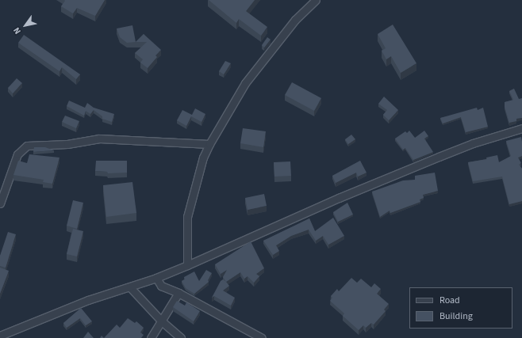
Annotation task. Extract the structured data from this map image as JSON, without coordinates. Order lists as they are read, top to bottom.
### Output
{
  "legend": ["Road", "Building"],
  "north": "bottom left"
}
